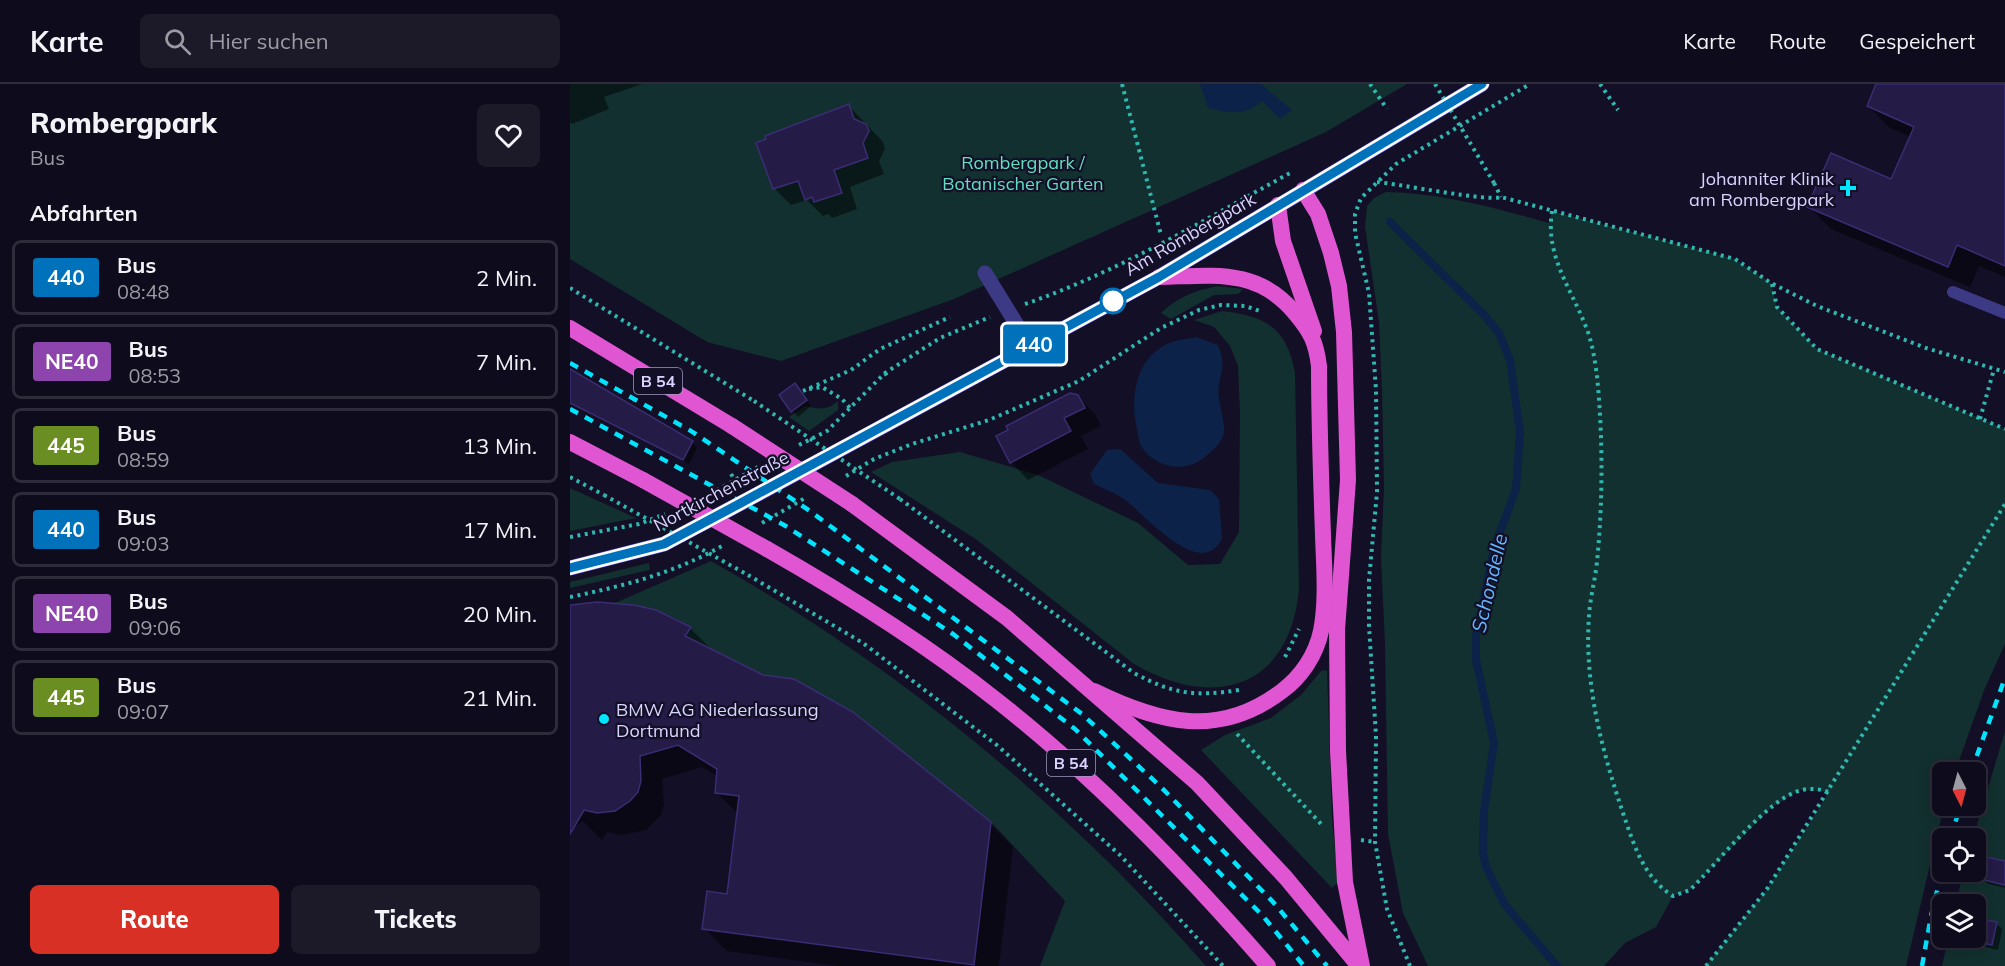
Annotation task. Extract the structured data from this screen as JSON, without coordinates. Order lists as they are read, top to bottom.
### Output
{
  "streets": {
    "highway": ["B 54"],
    "main road": ["Am Rombergpark", "Nortkirchenstraße"]
  },
  "crossings": [
    ["Am Rombergpark", "Nortkirchenstraße"]
  ],
  "water": ["Schondelle"],
  "parks": ["Rombergpark / Botanischer Garten"],
  "places": {
    "health": ["Johanniter Klinik am Rombergpark"],
    "other": ["BMW AG Niederlassung Dortmund"]
  },
  "lines": ["bus line 440"],
  "north": "bottom",
  "page": {
    "header": "Karte",
    "search": "Hier suchen",
    "nav": ["Karte", "Route", "Gespeichert"],
    "heading": [
      ["Rombergpark", "Bus"],
      "Abfahrten"
    ],
    "on_map": "440",
    "list": [
      {
        "mark": "440",
        "name": "Bus",
        "note": "08:48",
        "value": "2 Min."
      },
      {
        "mark": "NE40",
        "name": "Bus",
        "note": "08:53",
        "value": "7 Min."
      },
      {
        "mark": "445",
        "name": "Bus",
        "note": "08:59",
        "value": "13 Min."
      },
      {
        "mark": "440",
        "name": "Bus",
        "note": "09:03",
        "value": "17 Min."
      },
      {
        "mark": "NE40",
        "name": "Bus",
        "note": "09:06",
        "value": "20 Min."
      },
      {
        "mark": "445",
        "name": "Bus",
        "note": "09:07",
        "value": "21 Min."
      }
    ],
    "buttons": ["Route", "Tickets"]
  }
}
